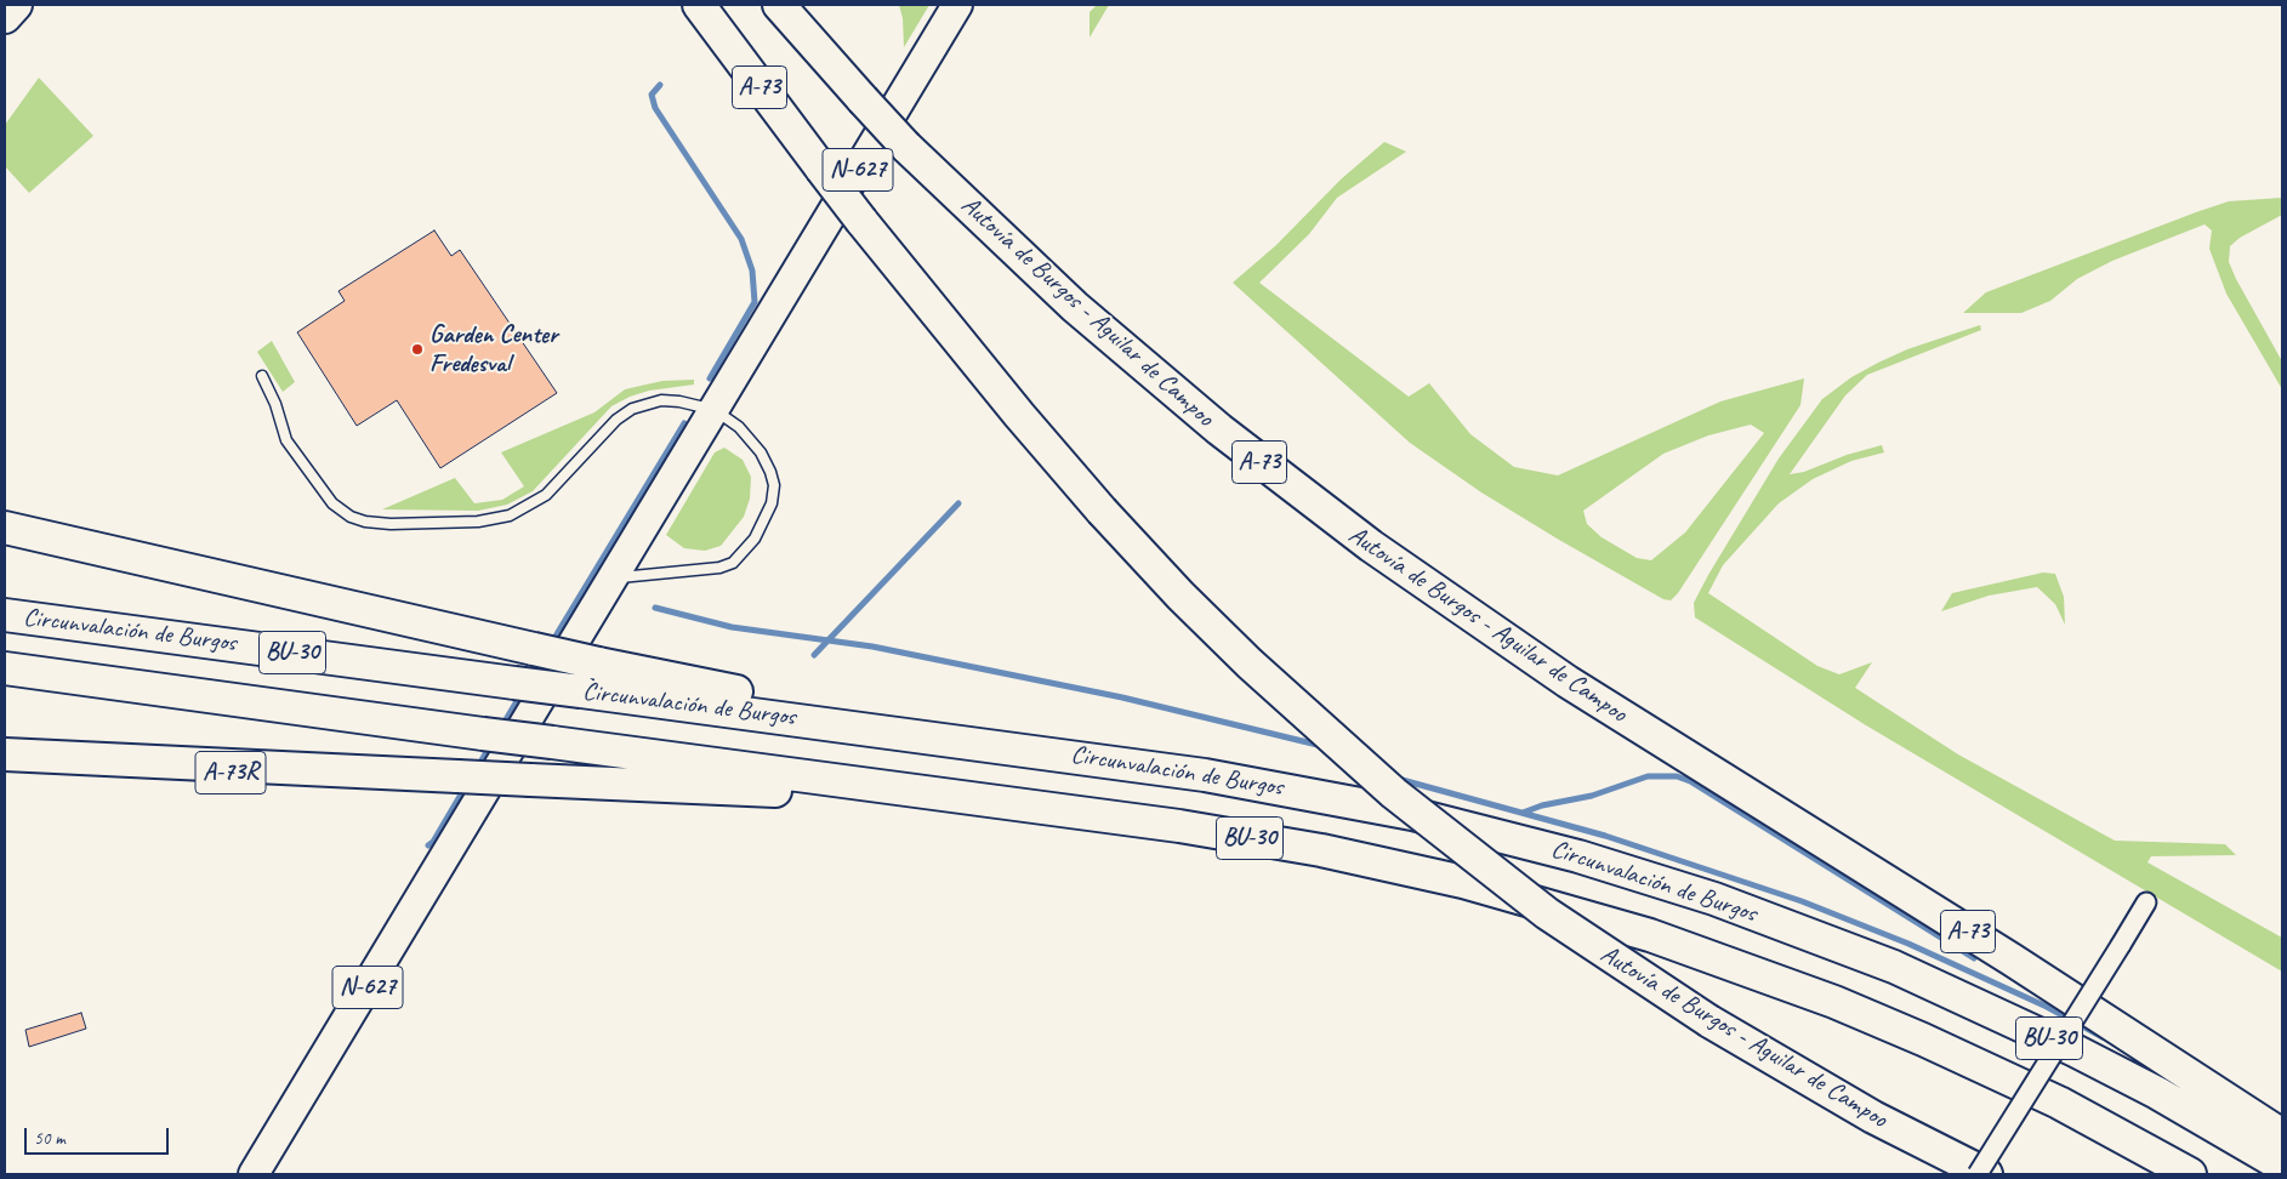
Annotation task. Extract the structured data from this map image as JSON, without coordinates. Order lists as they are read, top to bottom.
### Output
{
  "streets": {
    "highway": [
      "A-73",
      "N-627",
      "Autovía de Burgos - Aguilar de Campoo",
      "Circunvalación de Burgos",
      "BU-30",
      "A-73R"
    ]
  },
  "crossings": [
    ["Circunvalación de Burgos", "BU-30"],
    ["BU-30", "A-73R"]
  ],
  "places": ["Garden Center Fredesval"],
  "scale_bar": "50 m"
}
